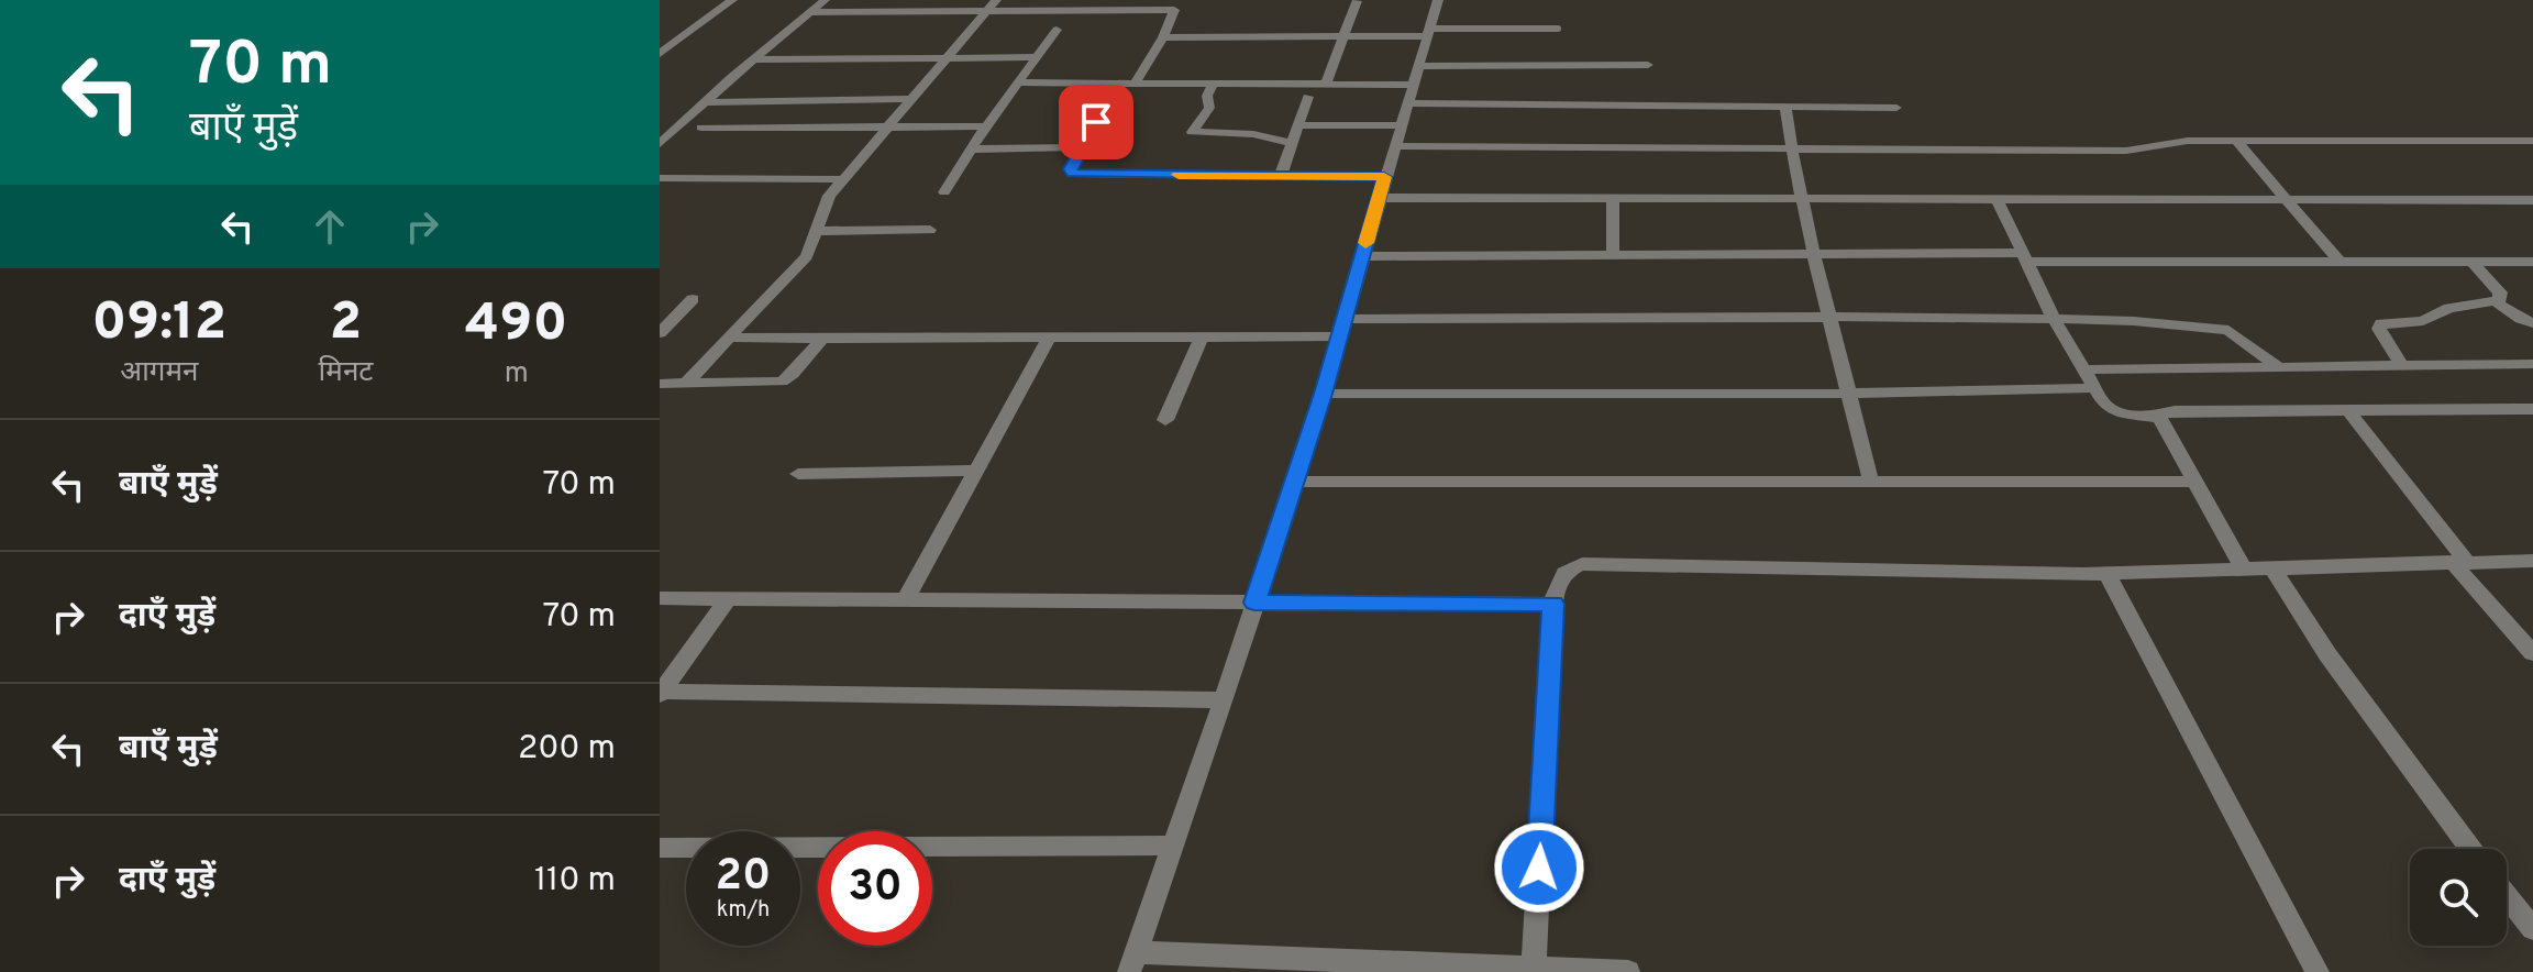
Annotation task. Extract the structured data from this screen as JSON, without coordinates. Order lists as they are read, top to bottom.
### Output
{
  "page": {
    "turn": ["70 m", "बाएँ मुड़ें"],
    "eta": [
      "09:12",
      "आगमन",
      "2",
      "मिनट",
      "490",
      "m"
    ],
    "list": [
      {
        "name": "बाएँ मुड़ें",
        "value": "70 m"
      },
      {
        "name": "दाएँ मुड़ें",
        "value": "70 m"
      },
      {
        "name": "बाएँ मुड़ें",
        "value": "200 m"
      },
      {
        "name": "दाएँ मुड़ें",
        "value": "110 m"
      }
    ],
    "speed": "20 km/h",
    "limit": "30"
  }
}
